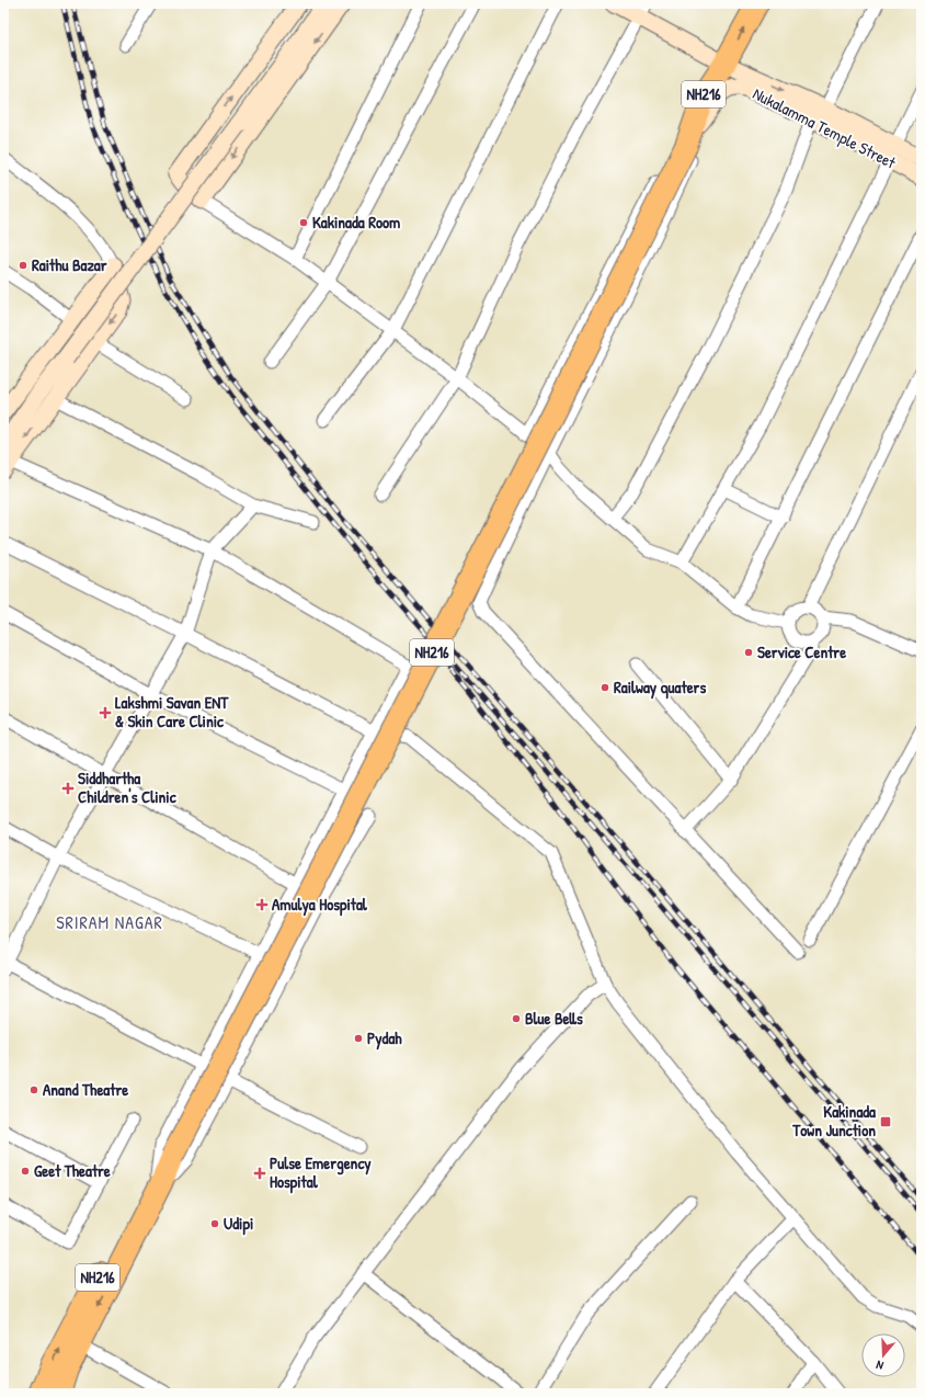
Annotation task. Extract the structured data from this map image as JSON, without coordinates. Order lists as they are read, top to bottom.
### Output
{
  "streets": {
    "highway": ["NH216"],
    "street": ["Nukalamma Temple Street"]
  },
  "crossings": [
    ["NH216", "Nukalamma Temple Street"]
  ],
  "districts": ["SRIRAM NAGAR"],
  "places": {
    "other": [
      "Kakinada Room",
      "Raithu Bazar",
      "Service Centre",
      "Railway quaters",
      "Blue Bells",
      "Pydah",
      "Anand Theatre",
      "Geet Theatre",
      "Udipi"
    ],
    "health": [
      "Lakshmi Savan ENT & Skin Care Clinic",
      "Siddhartha Children's Clinic",
      "Amulya Hospital",
      "Pulse Emergency Hospital"
    ],
    "transit": ["Kakinada Town Junction"]
  },
  "north": "bottom"
}
